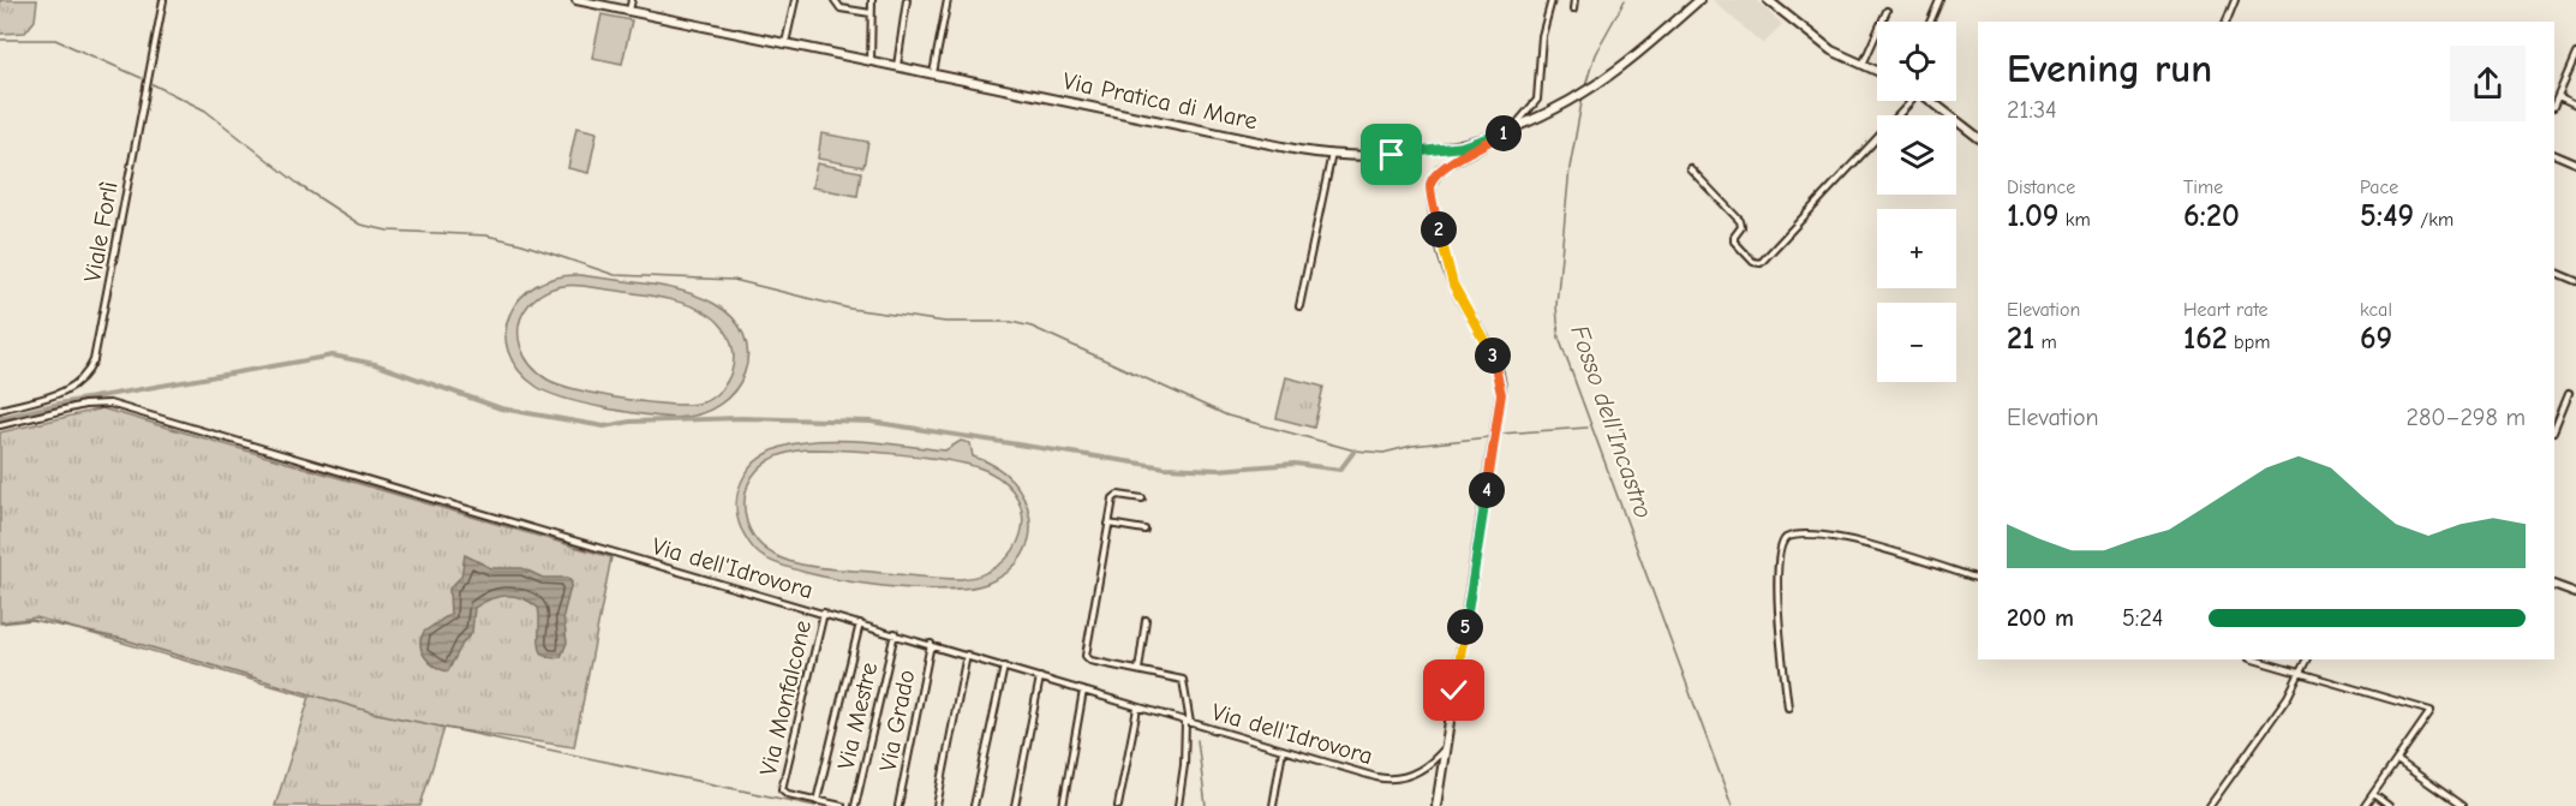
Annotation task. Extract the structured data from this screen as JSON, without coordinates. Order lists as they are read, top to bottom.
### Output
{
  "streets": {
    "street": [
      "Via Pratica di Mare",
      "Viale Forlì",
      "Via dell'Idrovora",
      "Via Monfalcone",
      "Via Mestre",
      "Via Grado"
    ]
  },
  "crossings": [
    ["Via dell'Idrovora", "Via Monfalcone"],
    ["Via dell'Idrovora", "Via Mestre"],
    ["Via dell'Idrovora", "Via Grado"]
  ],
  "water": ["Fosso dell'Incastro"],
  "page": {
    "map_buttons": ["+", "−"],
    "heading": ["Evening run", "21:34"],
    "pins": [
      "1",
      "2",
      "3",
      "4",
      "5"
    ],
    "stats": [
      ["Distance", "1.09 km"],
      ["Time", "6:20"],
      ["Pace", "5:49 /km"],
      ["Elevation", "21 m"],
      ["Heart rate", "162 bpm"],
      ["kcal", "69"]
    ],
    "chart": ["Elevation", "280–298 m"],
    "list": [
      {
        "name": "200 m",
        "note": "5:24"
      }
    ]
  }
}
